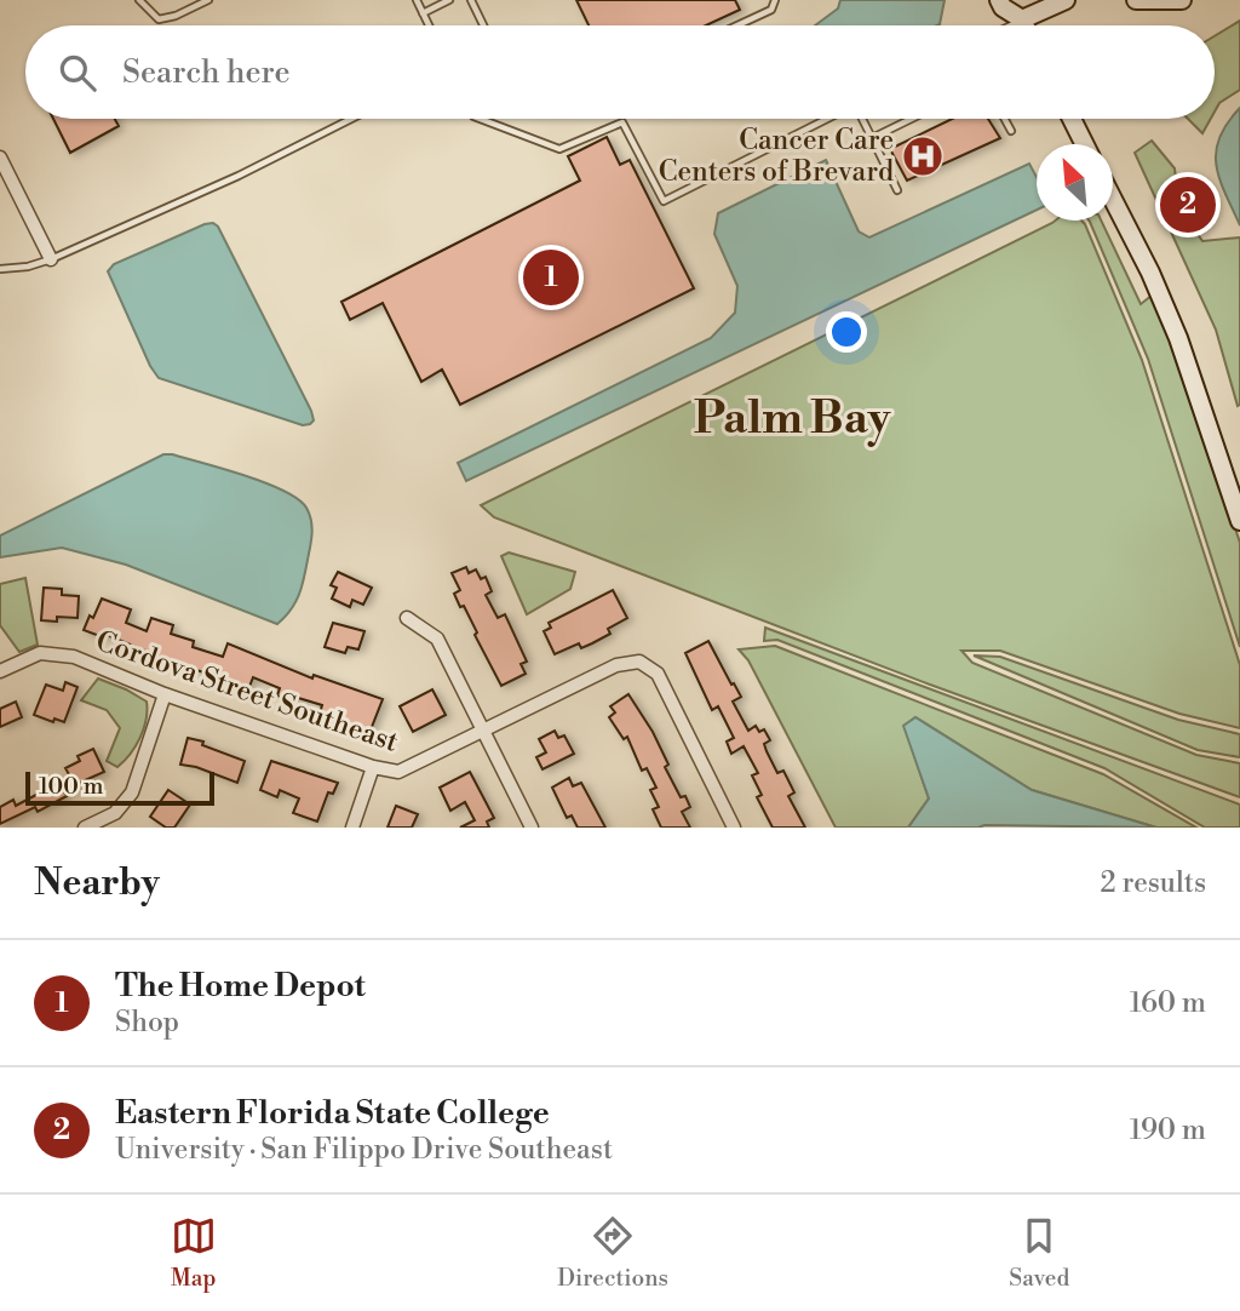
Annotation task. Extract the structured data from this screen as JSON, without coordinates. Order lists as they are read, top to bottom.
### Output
{
  "streets": {
    "street": ["Cordova Street Southeast"]
  },
  "districts": ["Palm Bay"],
  "places": {
    "hospital": ["Cancer Care Centers of Brevard"]
  },
  "scale_bar": "100 m",
  "north": "top left",
  "page": {
    "search": "Search here",
    "pins": ["2", "1"],
    "scale": "100 m",
    "heading": ["Nearby", "2 results"],
    "list": [
      {
        "mark": "1",
        "name": "The Home Depot",
        "note": "Shop",
        "value": "160 m"
      },
      {
        "mark": "2",
        "name": "Eastern Florida State College",
        "note": "University · San Filippo Drive Southeast",
        "value": "190 m"
      }
    ],
    "nav": ["Map", "Directions", "Saved"]
  }
}
